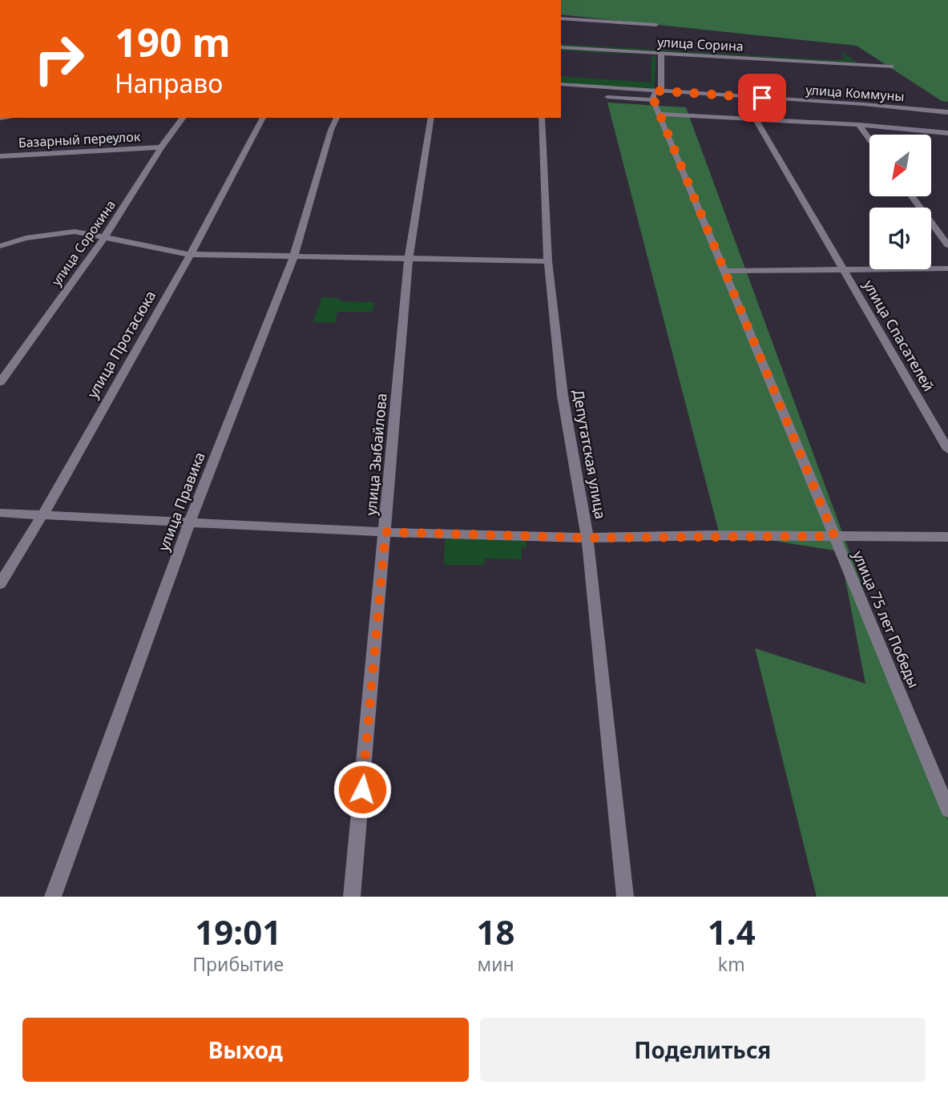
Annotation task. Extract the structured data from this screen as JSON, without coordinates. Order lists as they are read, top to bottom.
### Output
{
  "streets": {
    "street": [
      "улица Сорина",
      "улица Коммуны",
      "Базарный переулок",
      "улица Сорокина",
      "улица Спасателей",
      "улица Протасюка",
      "улица Зыбайлова",
      "Депутатская улица",
      "улица Правика",
      "улица 75 лет Победы"
    ]
  },
  "crossings": [
    ["улица Сорина", "улица 75 лет Победы"],
    ["улица Коммуны", "улица 75 лет Победы"],
    ["Базарный переулок", "улица Сорокина"]
  ],
  "north": "bottom left",
  "page": {
    "turn": ["190 m", "Направо"],
    "eta": [
      "19:01",
      "Прибытие",
      "18",
      "мин",
      "1.4",
      "km"
    ],
    "buttons": ["Выход", "Поделиться"]
  }
}
